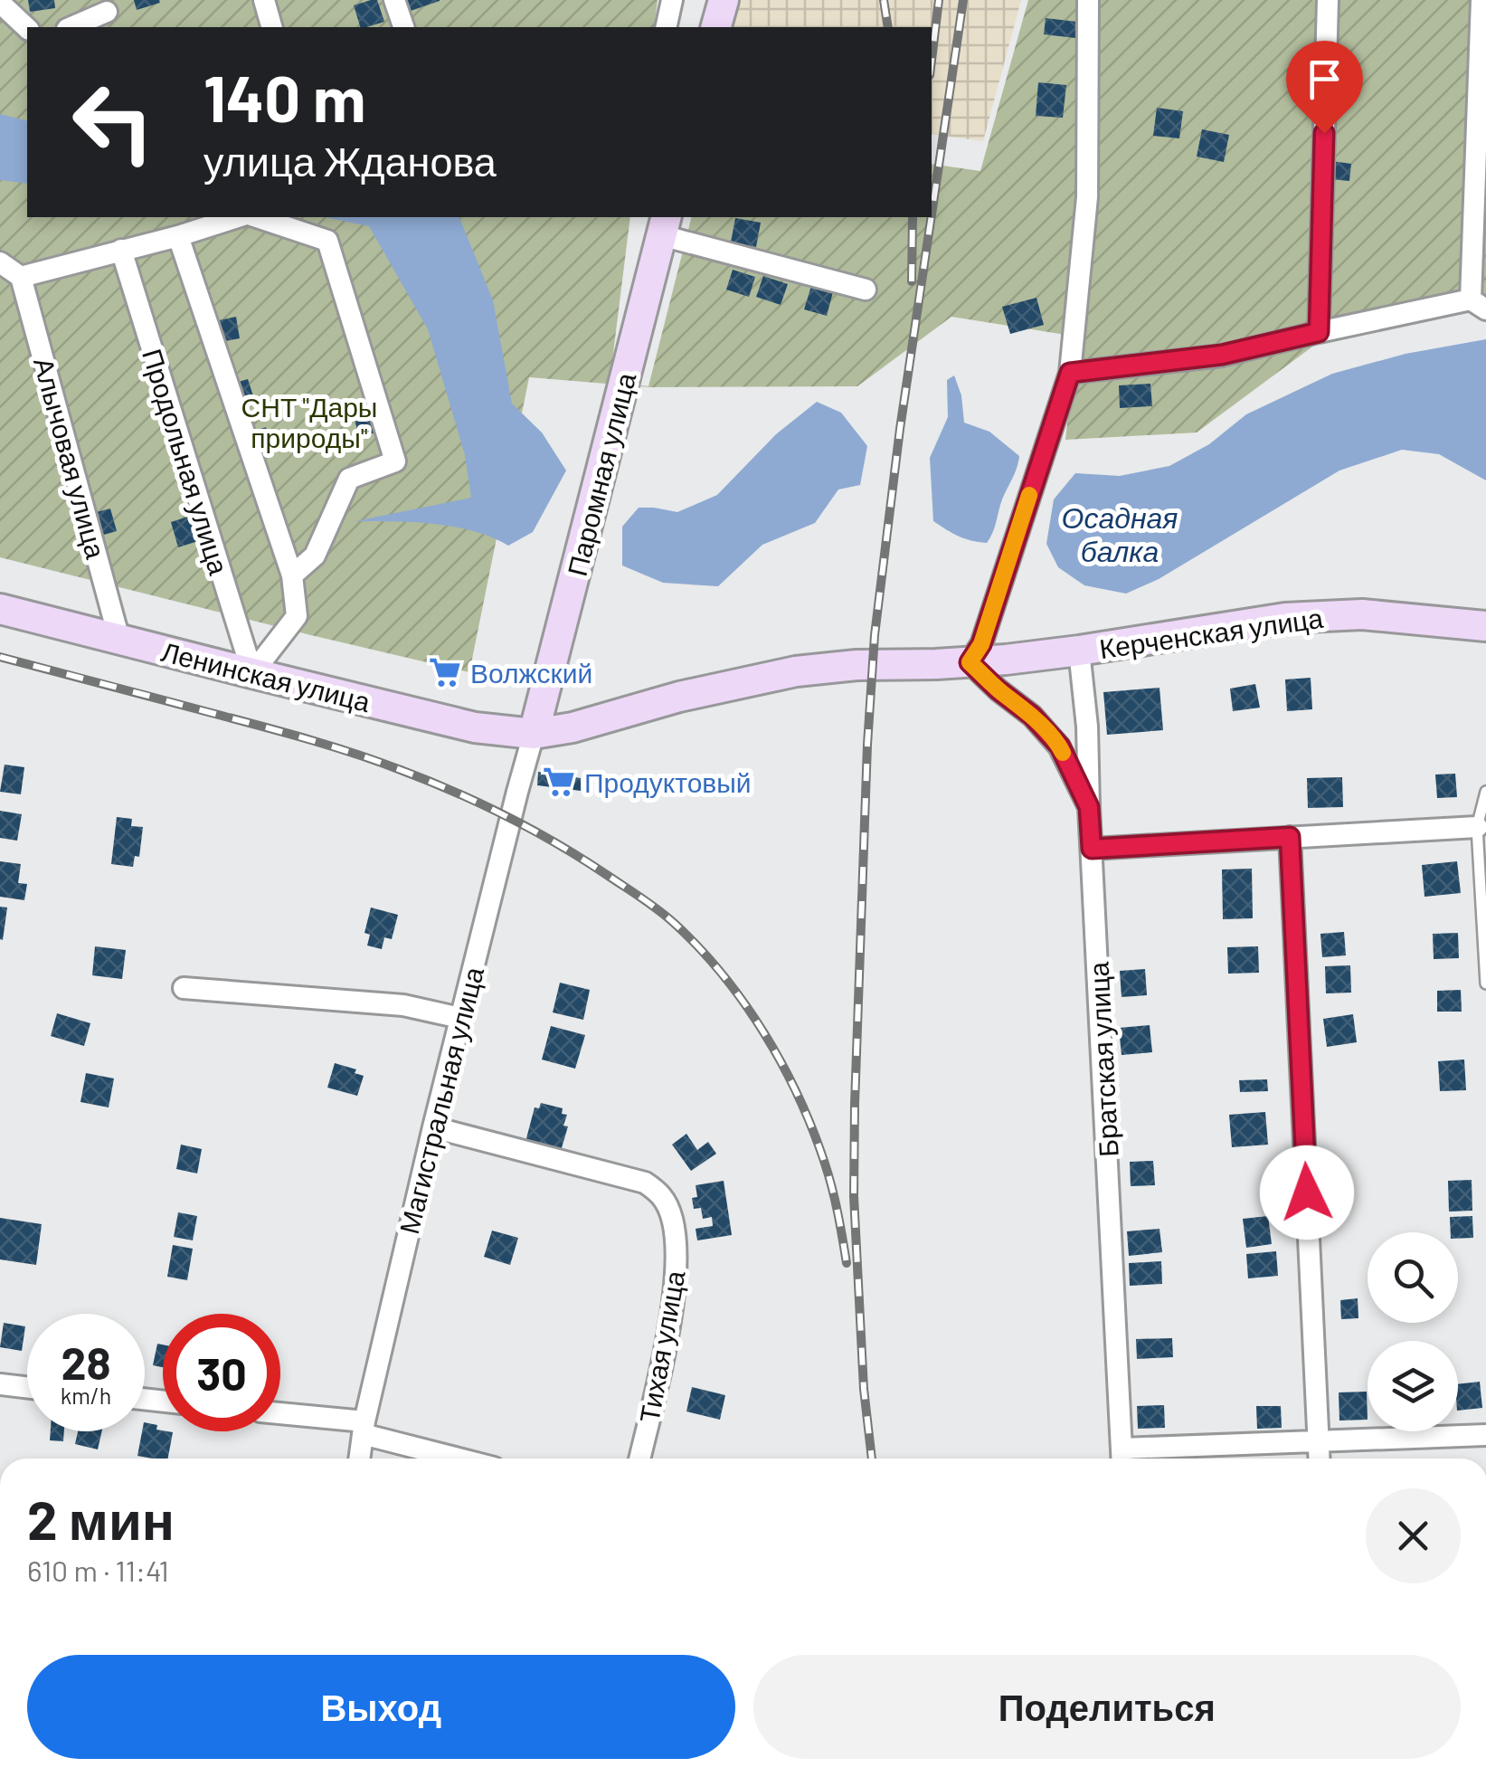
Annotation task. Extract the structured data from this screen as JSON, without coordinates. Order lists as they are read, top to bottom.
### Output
{
  "streets": {
    "street": [
      "Алычовая улица",
      "Продольная улица",
      "Паромная улица",
      "Керченская улица",
      "Ленинская улица",
      "Братская улица",
      "Магистральная улица",
      "Тихая улица"
    ]
  },
  "crossings": [
    ["Алычовая улица", "Ленинская улица"],
    ["Продольная улица", "Ленинская улица"],
    ["Паромная улица", "Ленинская улица"],
    ["Паромная улица", "Магистральная улица"],
    ["Керченская улица", "Ленинская улица"],
    ["Керченская улица", "Братская улица"],
    ["Ленинская улица", "Магистральная улица"],
    ["Магистральная улица", "Тихая улица"]
  ],
  "water": ["Осадная балка"],
  "parks": ["СНТ \"Дары природы\""],
  "places": {
    "supermarket": ["Волжский", "Продуктовый"]
  },
  "page": {
    "turn": ["140 m", "улица Жданова"],
    "speed": "28 km/h",
    "limit": "30",
    "heading": ["2 мин", "610 m · 11:41"],
    "buttons": ["Выход", "Поделиться"]
  }
}
